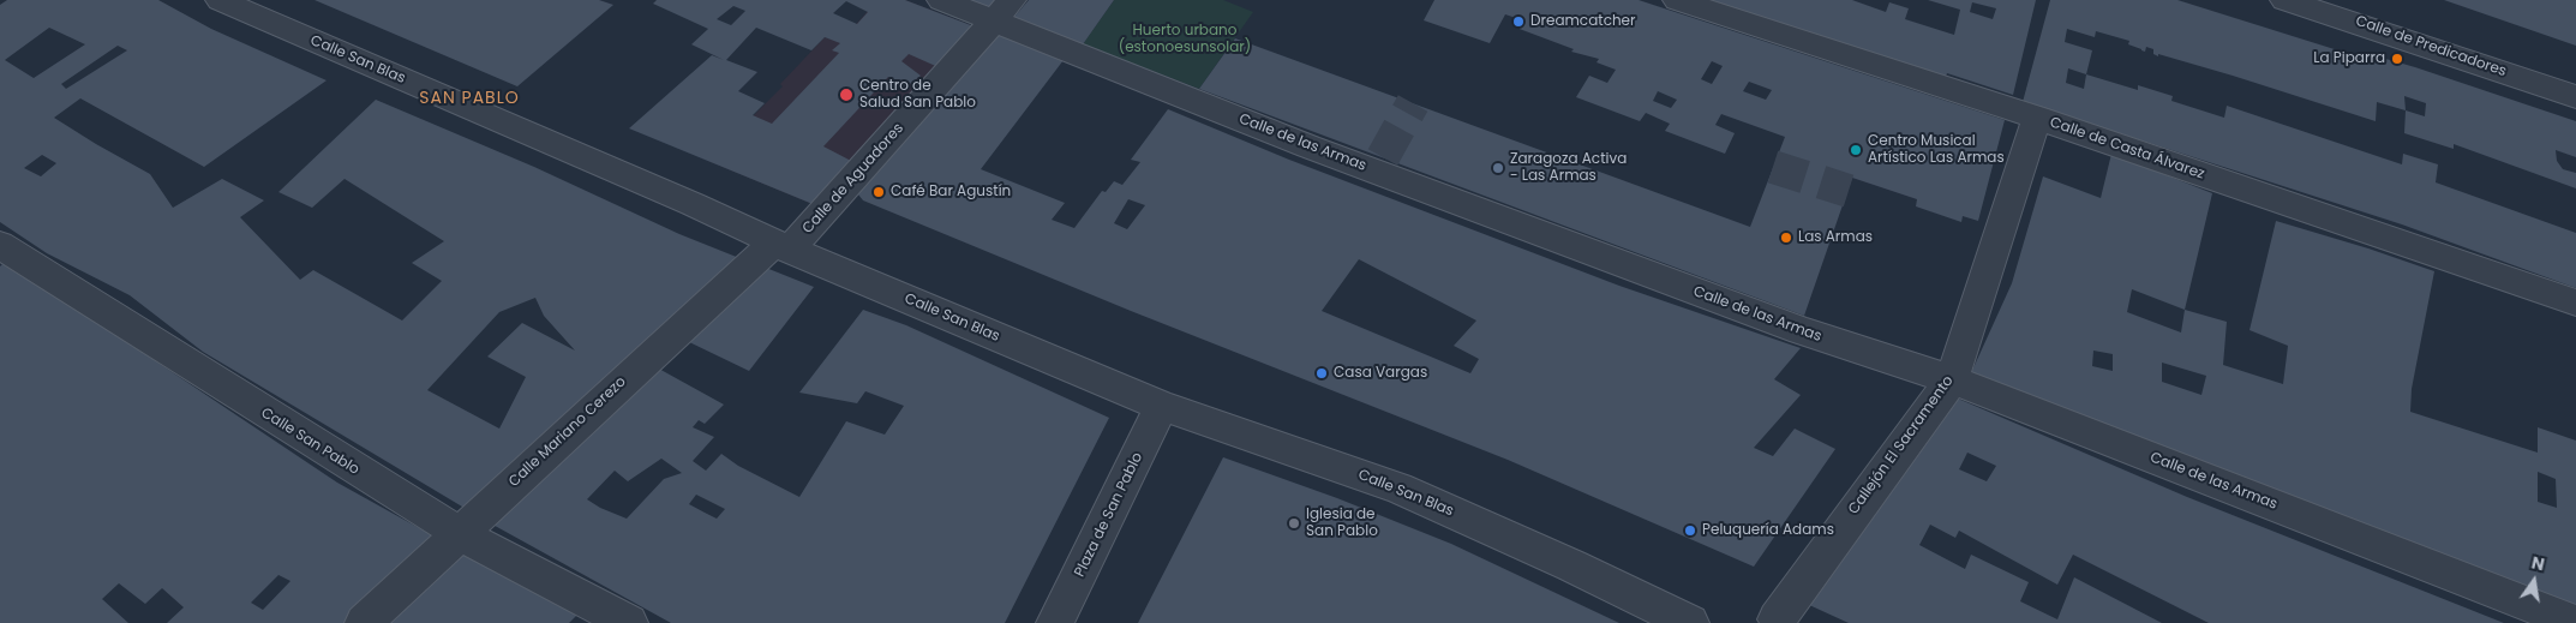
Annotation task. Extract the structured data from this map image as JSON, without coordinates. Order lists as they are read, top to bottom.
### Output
{
  "streets": {
    "street": [
      "Calle de Predicadores",
      "Calle San Blas",
      "Calle de las Armas",
      "Calle de Casta Álvarez",
      "Calle de Aguadores",
      "Calle Mariano Cerezo",
      "Calle San Pablo",
      "Callejón El Sacramento",
      "Plaza de San Pablo"
    ]
  },
  "crossings": [
    ["Calle San Blas", "Calle de Aguadores"],
    ["Calle San Blas", "Calle Mariano Cerezo"],
    ["Calle San Blas", "Plaza de San Pablo"],
    ["Calle de las Armas", "Calle de Aguadores"],
    ["Calle de las Armas", "Callejón El Sacramento"],
    ["Calle de Casta Álvarez", "Callejón El Sacramento"],
    ["Calle de Aguadores", "Calle Mariano Cerezo"],
    ["Calle Mariano Cerezo", "Calle San Pablo"]
  ],
  "districts": ["SAN PABLO"],
  "parks": ["Huerto urbano (estonoesunsolar)"],
  "places": [
    "Dreamcatcher",
    "La Piparra",
    "Centro de Salud San Pablo",
    "Centro Musical Artístico Las Armas",
    "Zaragoza Activa - Las Armas",
    "Café Bar Agustín",
    "Las Armas",
    "Casa Vargas",
    "Iglesia de San Pablo",
    "Peluquería Adams"
  ],
  "north": "top"
}
